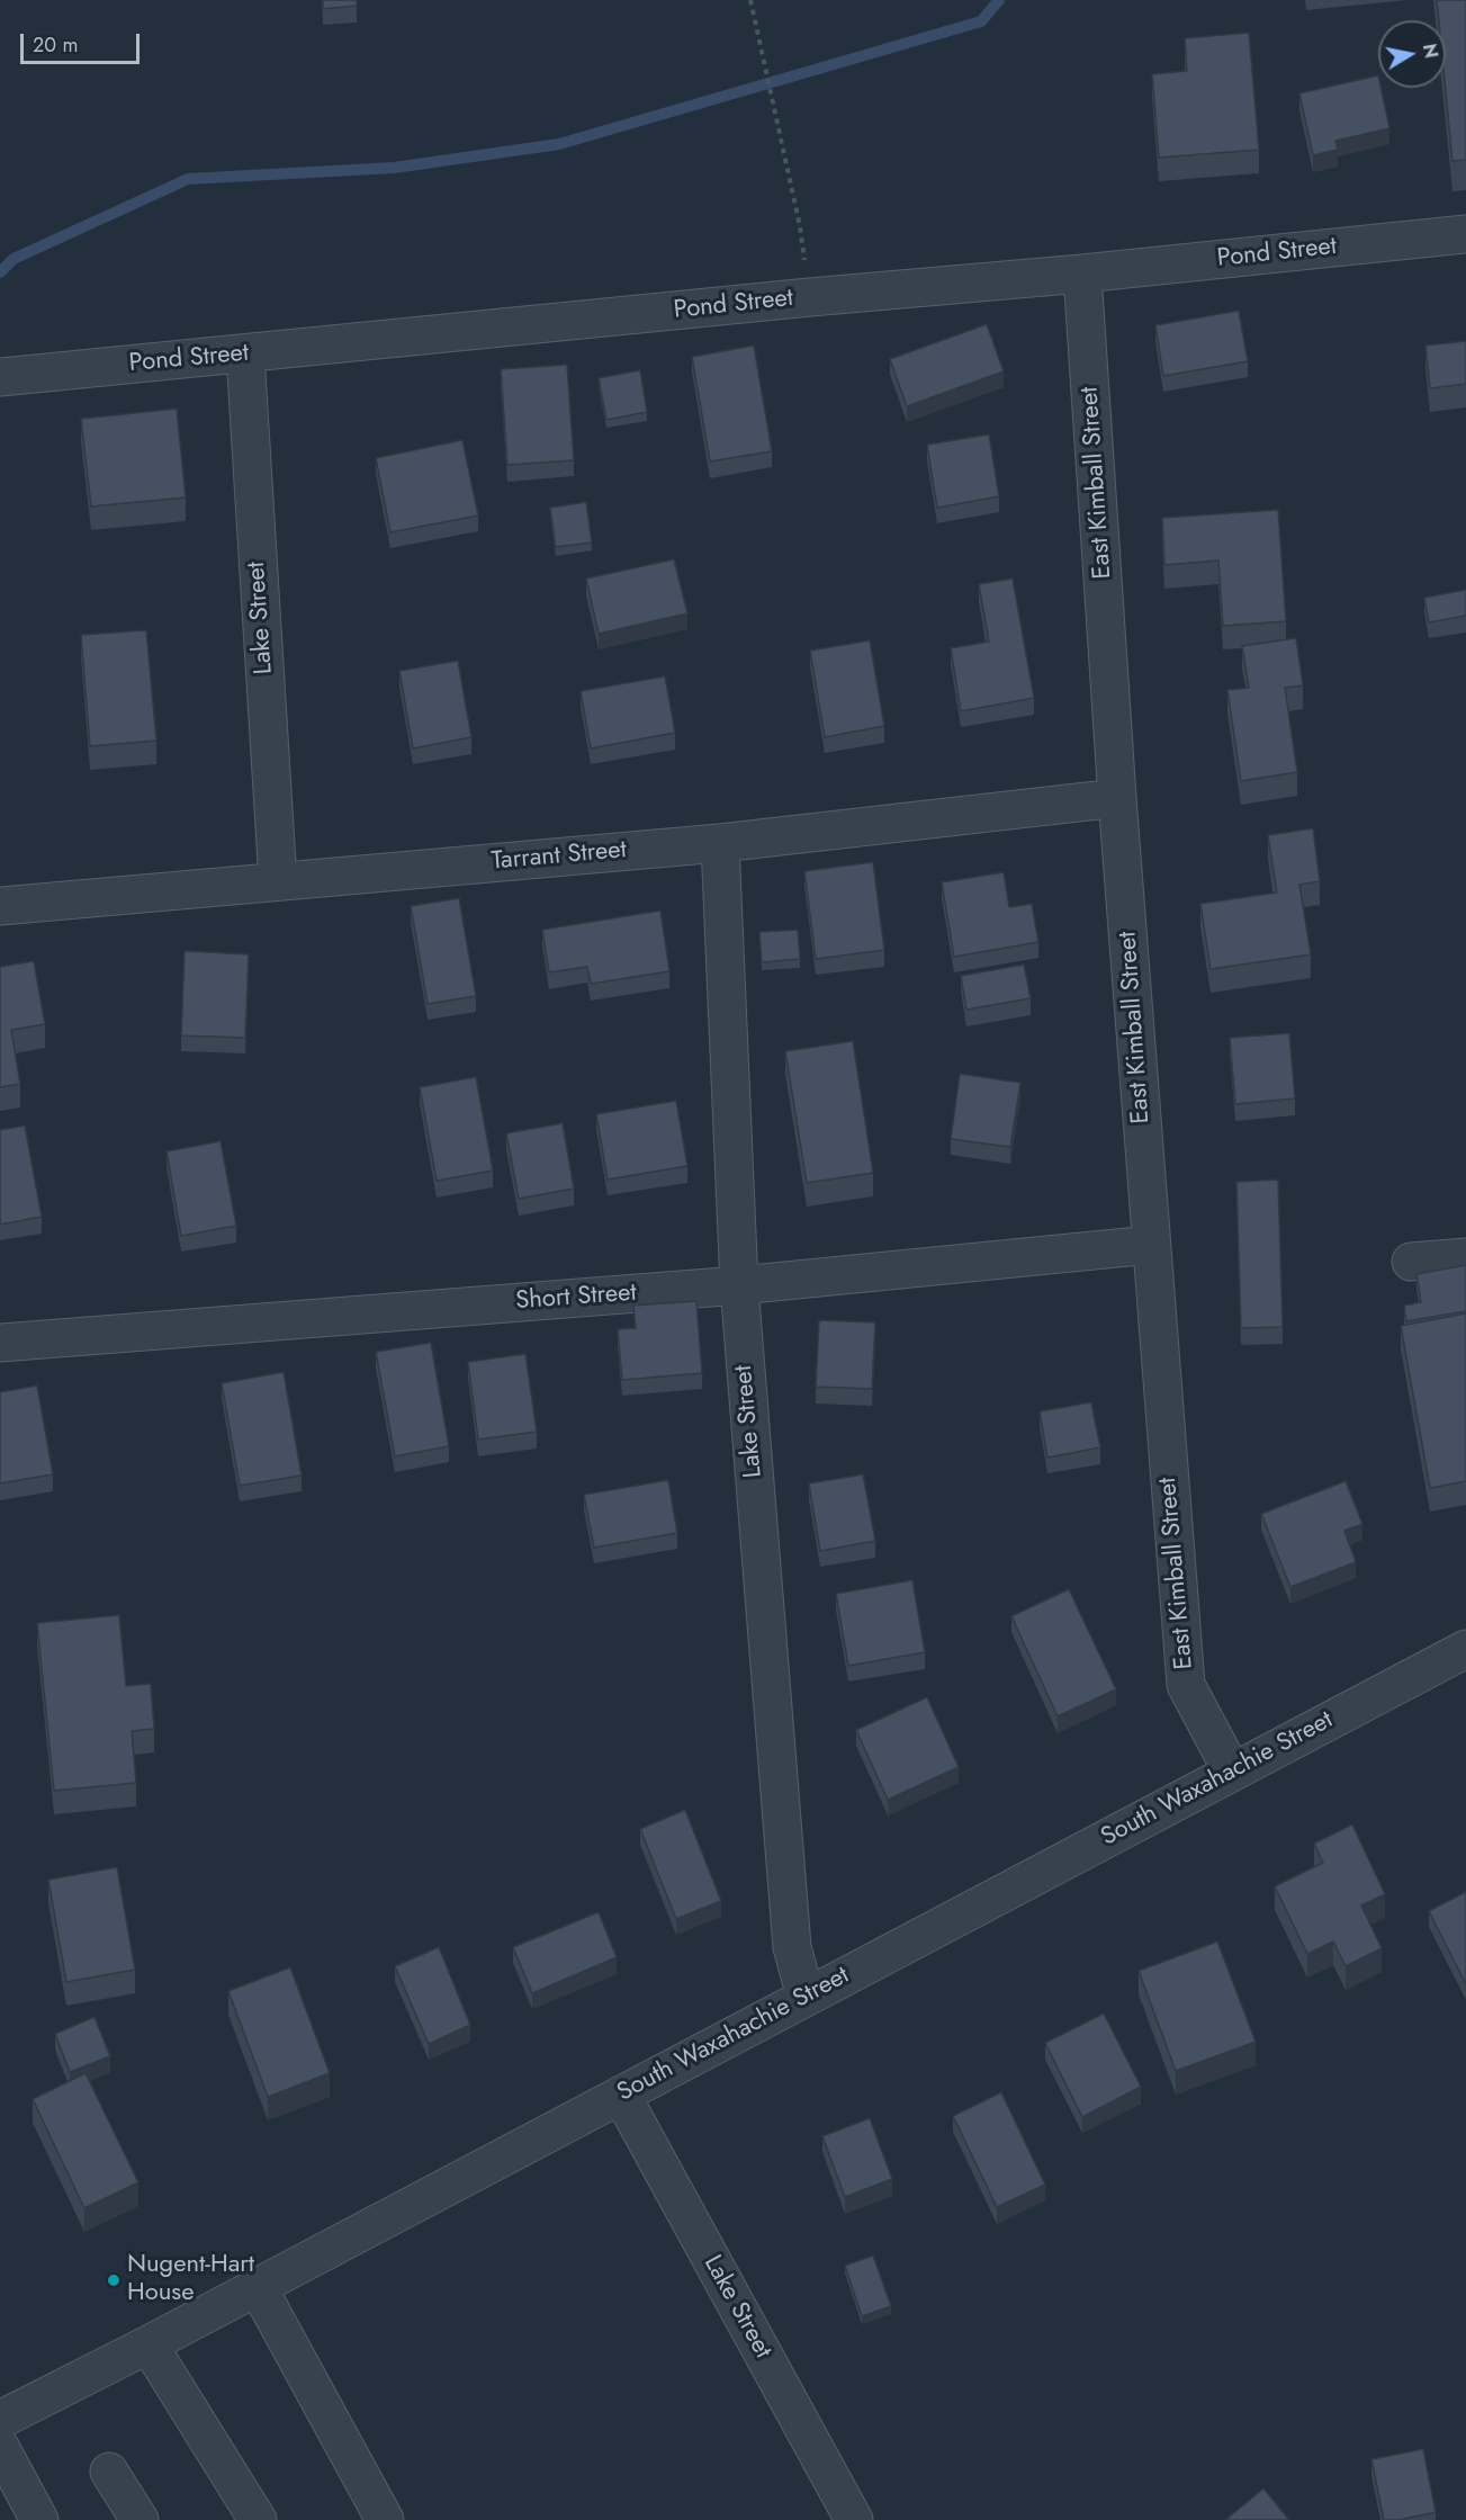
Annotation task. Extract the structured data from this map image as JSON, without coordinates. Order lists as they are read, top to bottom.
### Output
{
  "streets": {
    "street": [
      "Pond Street",
      "East Kimball Street",
      "Lake Street",
      "Tarrant Street",
      "Short Street",
      "South Waxahachie Street"
    ]
  },
  "crossings": [
    ["Pond Street", "East Kimball Street"],
    ["Pond Street", "Lake Street"],
    ["East Kimball Street", "Tarrant Street"],
    ["East Kimball Street", "Short Street"],
    ["East Kimball Street", "South Waxahachie Street"],
    ["Lake Street", "Tarrant Street"],
    ["Lake Street", "Short Street"],
    ["Lake Street", "South Waxahachie Street"]
  ],
  "places": ["Nugent-Hart House"],
  "scale_bar": "20 m",
  "north": "right"
}
